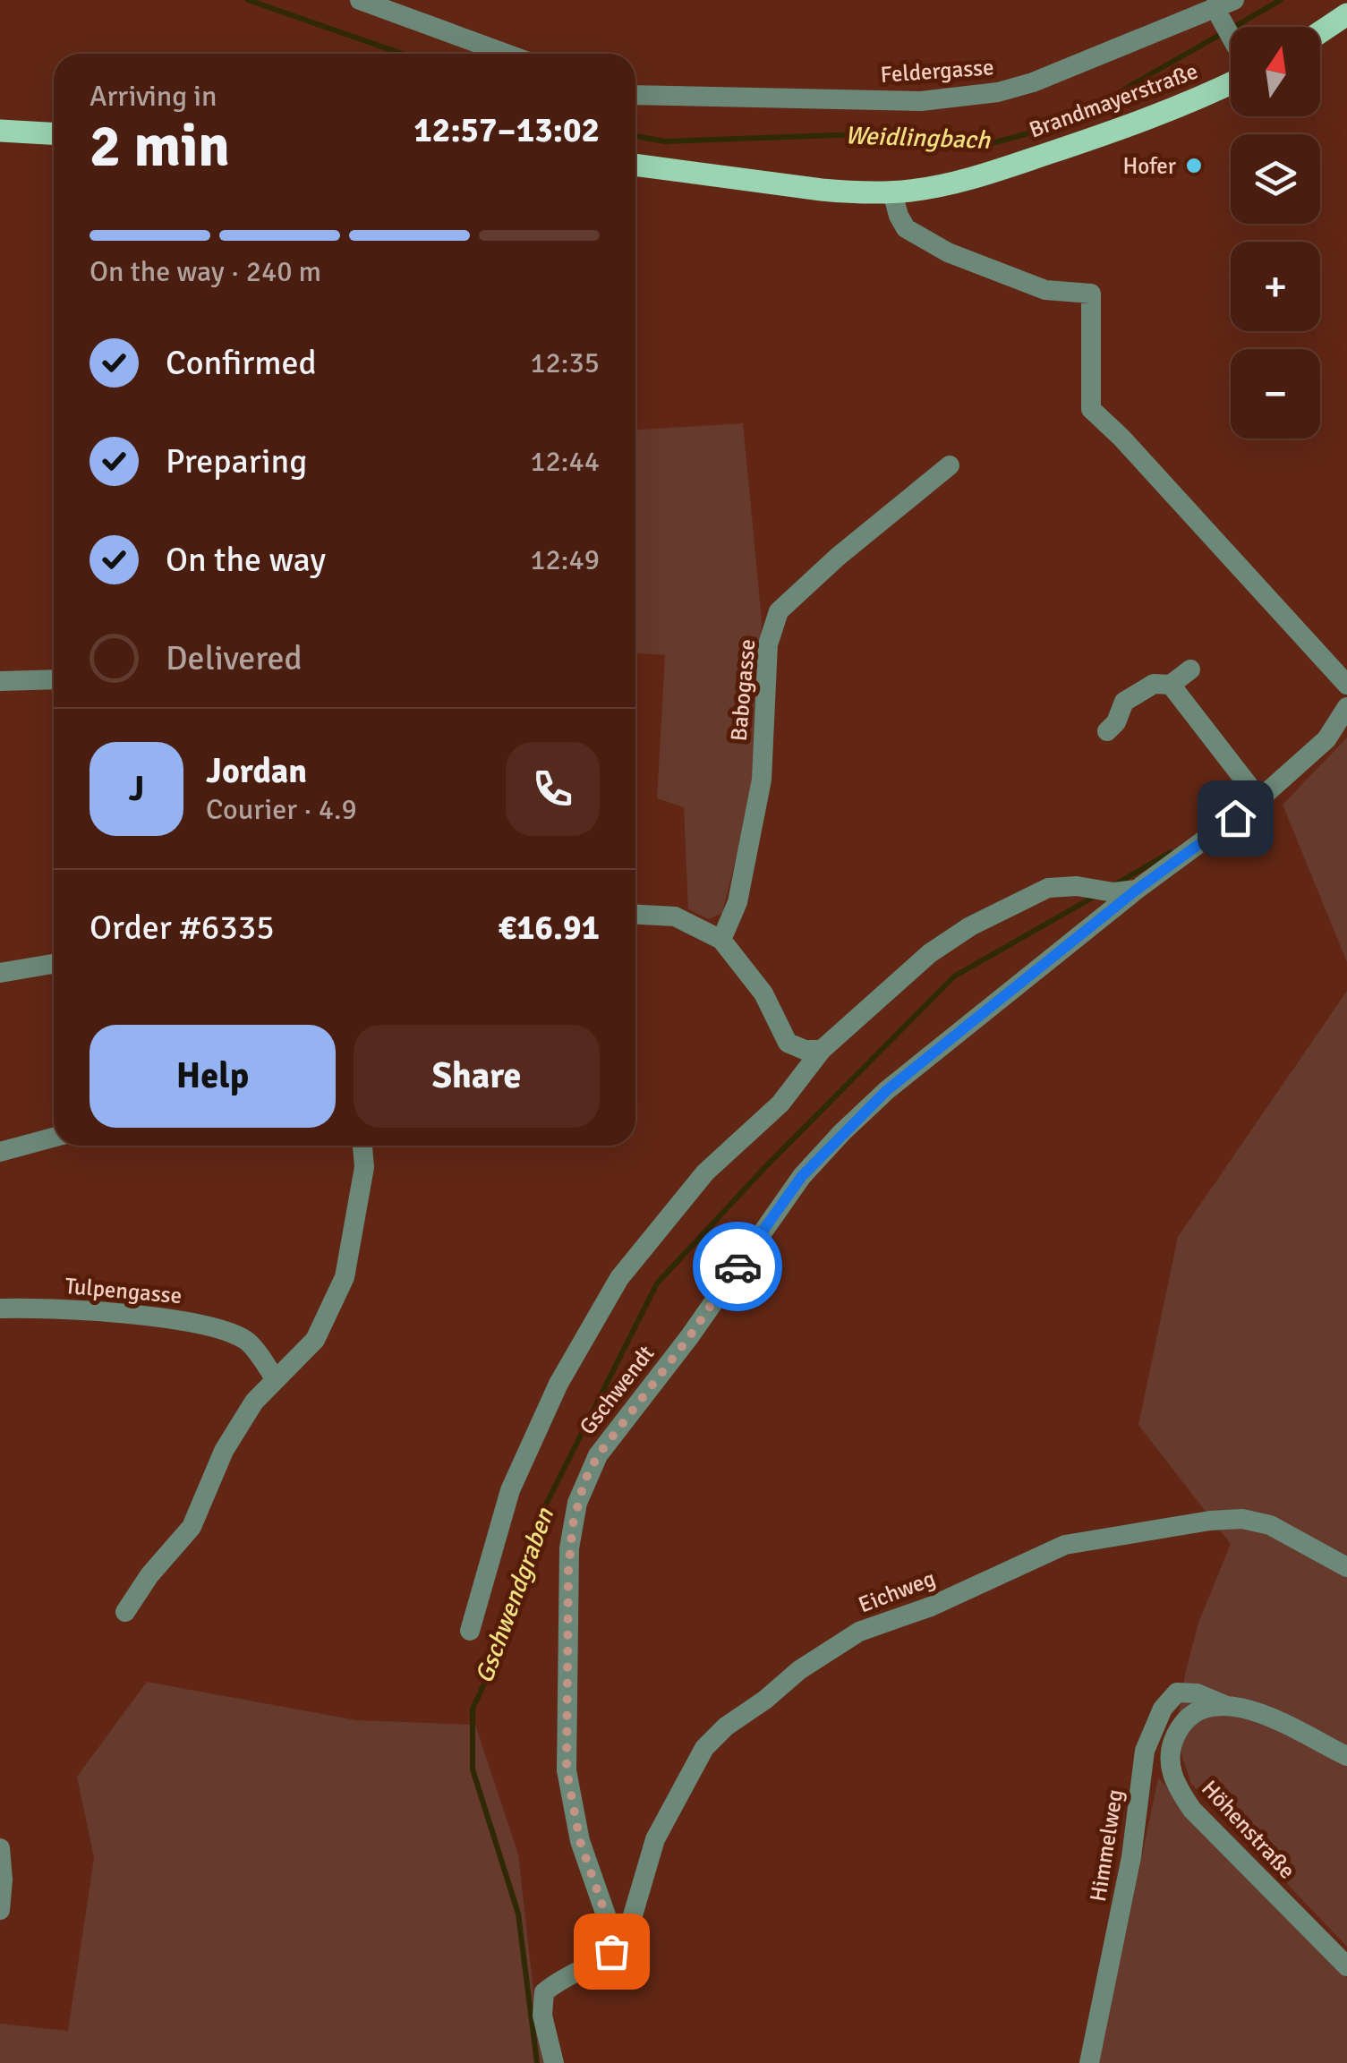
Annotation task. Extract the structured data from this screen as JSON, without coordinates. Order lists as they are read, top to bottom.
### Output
{
  "streets": {
    "main road": ["Brandmayerstraße"],
    "street": [
      "Feldergasse",
      "Babogasse",
      "Tulpengasse",
      "Gschwendt",
      "Eichweg",
      "Höhenstraße",
      "Himmelweg"
    ]
  },
  "crossings": [
    ["Gschwendt", "Eichweg"],
    ["Höhenstraße", "Himmelweg"]
  ],
  "water": ["Weidlingbach", "Gschwendgraben"],
  "places": ["Hofer"],
  "north": "top",
  "page": {
    "map_buttons": ["+", "−"],
    "heading": ["2 min", "Arriving in", "12:57–13:02"],
    "panel": [
      "Jordan",
      "Courier · 4.9",
      "Order #6335",
      "€16.91"
    ],
    "bar": "On the way · 240 m",
    "list": [
      ["Confirmed", "12:35"],
      ["Preparing", "12:44"],
      ["On the way", "12:49"],
      "Delivered"
    ],
    "round": "J",
    "buttons": ["Help", "Share"]
  }
}
